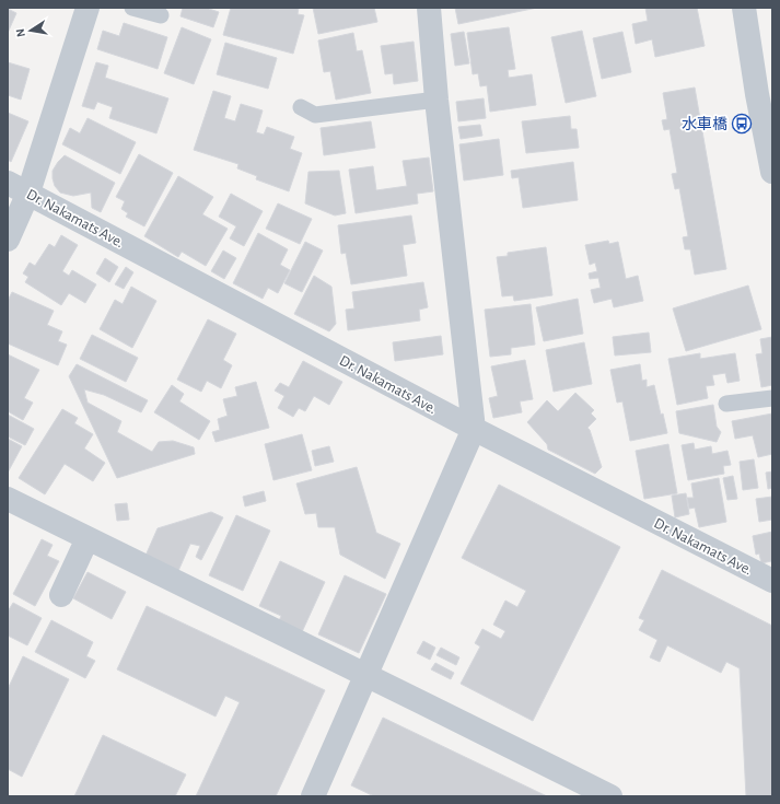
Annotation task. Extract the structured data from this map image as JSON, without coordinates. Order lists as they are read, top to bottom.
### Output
{
  "streets": {
    "street": ["Dr. Nakamats Ave."]
  },
  "places": {
    "bus stop": ["水車橋"]
  },
  "north": "left"
}
